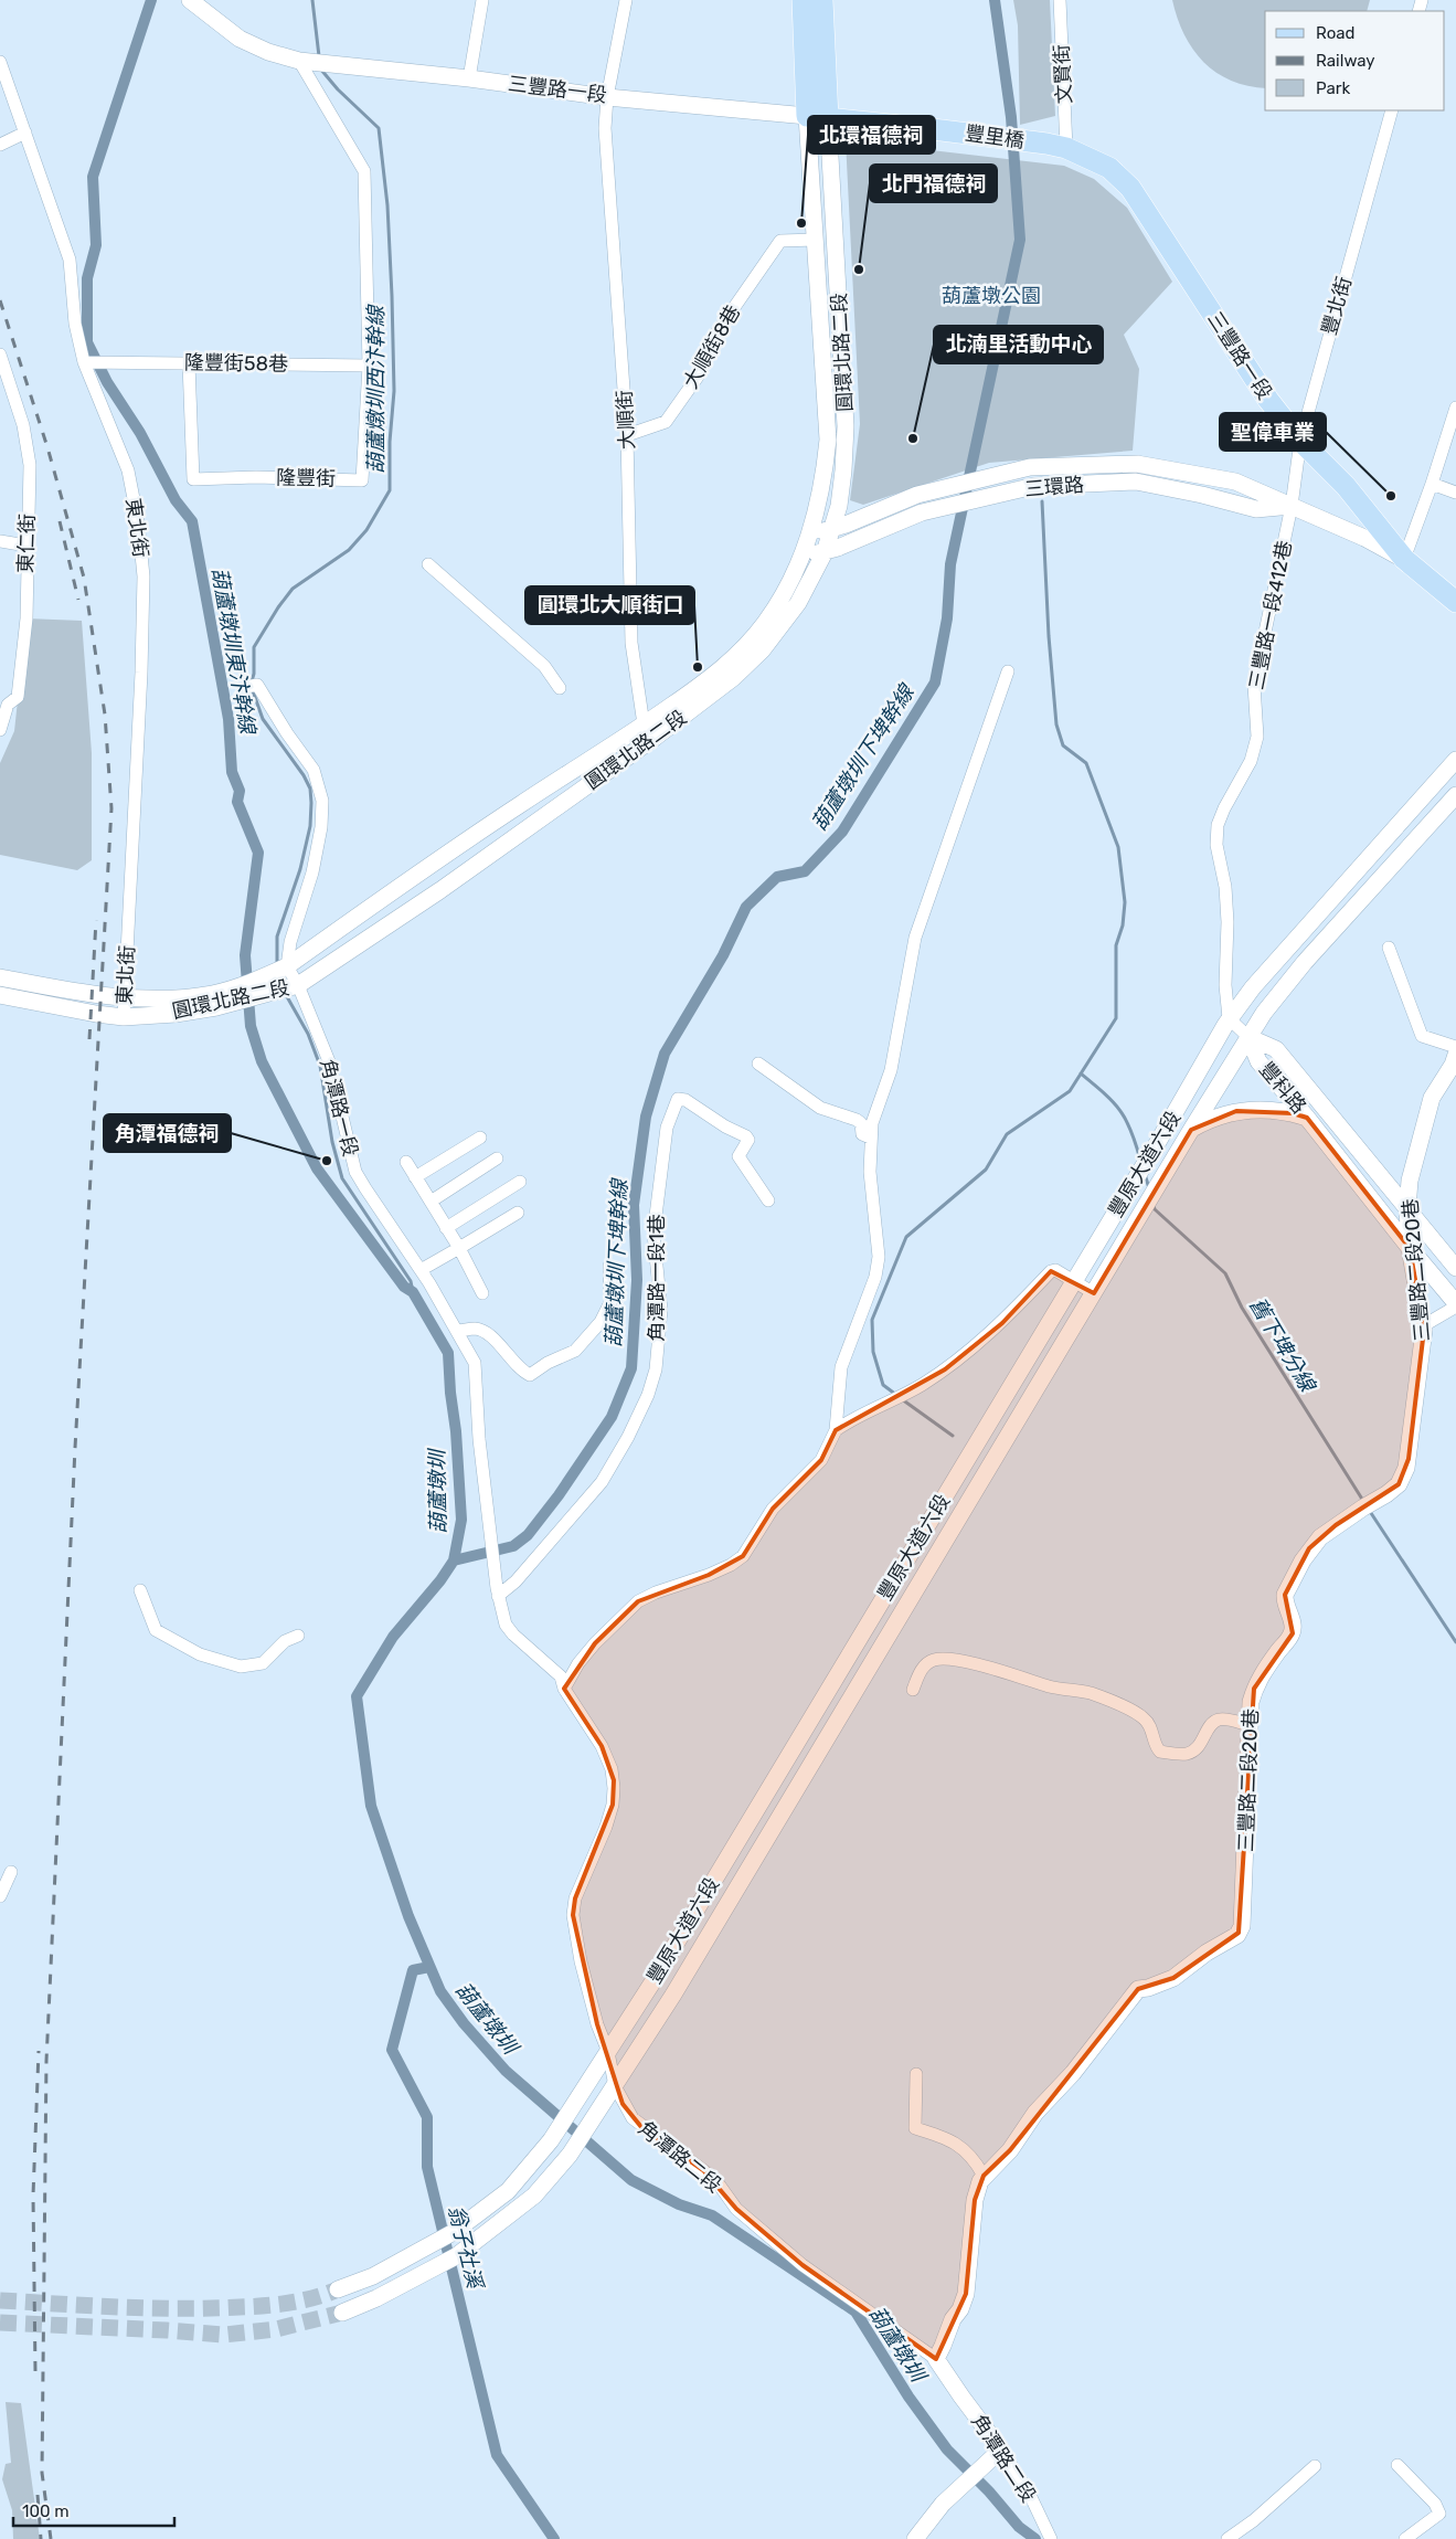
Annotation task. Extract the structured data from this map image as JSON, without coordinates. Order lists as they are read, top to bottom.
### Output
{
  "streets": {
    "main road": ["三豐路一段", "豐里橋"],
    "street": [
      "文賢街",
      "豐北街",
      "大順街8巷",
      "圓環北路二段",
      "隆豐街58巷",
      "大順街",
      "隆豐街",
      "三環路",
      "東北街",
      "東仁街",
      "三豐路一段412巷",
      "豐科路",
      "角潭路一段",
      "豐原大道六段",
      "三豐路二段20巷",
      "角潭路一段1巷",
      "角潭路二段"
    ]
  },
  "crossings": [
    ["文賢街", "三豐路一段"],
    ["文賢街", "豐里橋"],
    ["三豐路一段", "豐里橋"],
    ["三豐路一段", "豐北街"],
    ["三豐路一段", "圓環北路二段"],
    ["三豐路一段", "大順街"],
    ["三豐路一段", "隆豐街"],
    ["三豐路一段", "三環路"],
    ["豐北街", "三環路"],
    ["豐北街", "三豐路一段412巷"],
    ["大順街8巷", "圓環北路二段"],
    ["大順街8巷", "大順街"],
    ["圓環北路二段", "大順街"],
    ["圓環北路二段", "三環路"],
    ["圓環北路二段", "東北街"],
    ["圓環北路二段", "角潭路一段"],
    ["隆豐街58巷", "隆豐街"],
    ["隆豐街58巷", "東北街"],
    ["三環路", "三豐路一段412巷"],
    ["三豐路一段412巷", "豐原大道六段"],
    ["豐科路", "豐原大道六段"],
    ["豐科路", "三豐路二段20巷"],
    ["角潭路一段", "角潭路一段1巷"],
    ["角潭路一段", "角潭路二段"],
    ["豐原大道六段", "角潭路二段"],
    ["三豐路二段20巷", "角潭路二段"],
    ["角潭路一段1巷", "角潭路二段"]
  ],
  "water": [
    "葫蘆燉圳西汴幹線",
    "葫蘆墩圳東汴幹線",
    "葫蘆墩圳下埤幹線",
    "舊下埤分線",
    "葫蘆墩圳",
    "翁子社溪"
  ],
  "parks": ["葫蘆墩公園"],
  "places": [
    "北環福德祠",
    "北門福德祠",
    "北湳里活動中心",
    "聖偉車業",
    "圓環北大順街口",
    "角潭福德祠"
  ],
  "legend": ["Road", "Railway", "Park"],
  "scale_bar": "100 m"
}
